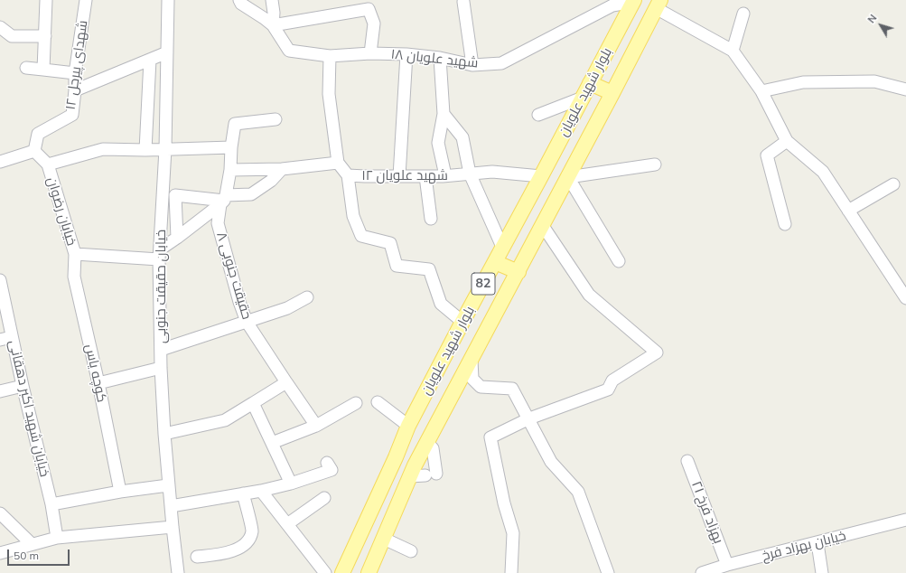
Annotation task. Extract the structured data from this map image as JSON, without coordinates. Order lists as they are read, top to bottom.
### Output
{
  "streets": {
    "main road": ["بلوار شهید علویان", "82"],
    "street": [
      "شهید علویان ۱۸",
      "شهدای پیرجل ۱۲",
      "شهید علویان ۱۲",
      "خیابان رضوان",
      "حقیقت جنوبی ۸",
      "خیابان حقیقت جنوبی",
      "کوچه یاس",
      "خیابان شهید اکبر دهقانی",
      "بهزاد فرخ ۲۱",
      "خیابان بهزاد فرخ"
    ]
  },
  "crossings": [
    ["شهید علویان ۱۸", "بلوار شهید علویان"],
    ["شهدای پیرجل ۱۲", "خیابان رضوان"],
    ["بلوار شهید علویان", "شهید علویان ۱۲"],
    ["خیابان رضوان", "خیابان حقیقت جنوبی"],
    ["خیابان رضوان", "کوچه یاس"],
    ["بهزاد فرخ ۲۱", "خیابان بهزاد فرخ"]
  ],
  "scale_bar": "50 m",
  "north": "top left"
}
